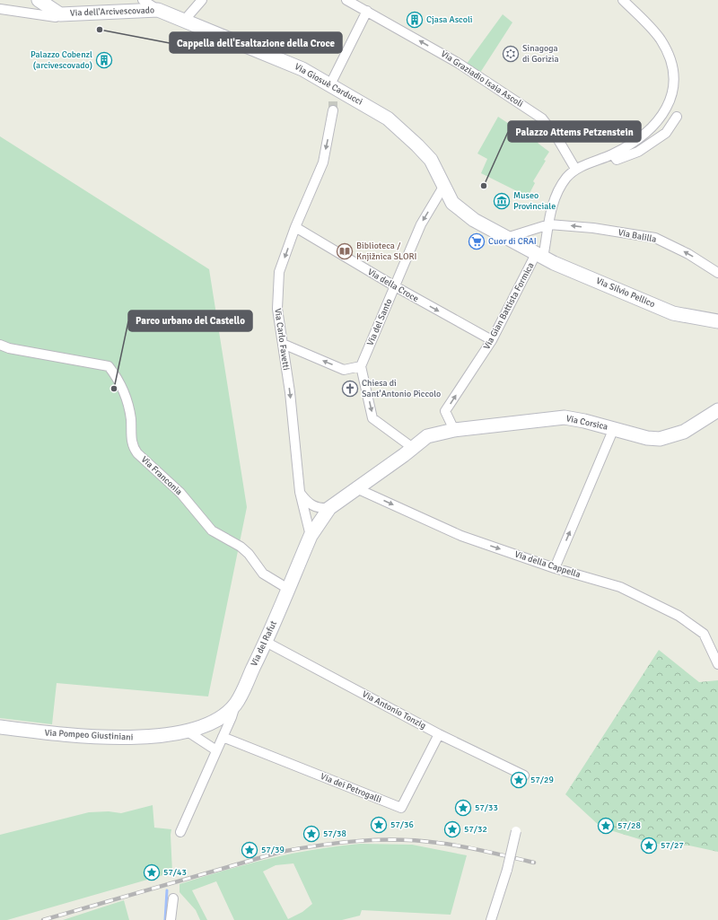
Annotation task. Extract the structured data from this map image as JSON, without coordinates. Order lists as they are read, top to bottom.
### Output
{
  "streets": {
    "main road": [
      "Via dell'Arcivescovado",
      "Via Giosuè Carducci",
      "Via Silvio Pellico",
      "Via Corsica",
      "Via del Rafut",
      "Via Pompeo Giustiniani"
    ],
    "street": [
      "Via Graziadio Isaia Ascoli",
      "Via Balilla",
      "Via della Croce",
      "Via Gian Battista Formica",
      "Via del Santo",
      "Via Carlo Favetti",
      "Via Franconia",
      "Via della Cappella",
      "Via Antonio Tonzig",
      "Via dei Petrogalli"
    ]
  },
  "crossings": [
    ["Via dell'Arcivescovado", "Via Giosuè Carducci"],
    ["Via Graziadio Isaia Ascoli", "Via Gian Battista Formica"],
    ["Via Giosuè Carducci", "Via Silvio Pellico"],
    ["Via Giosuè Carducci", "Via del Santo"],
    ["Via Balilla", "Via Gian Battista Formica"],
    ["Via della Croce", "Via Gian Battista Formica"],
    ["Via della Croce", "Via del Santo"],
    ["Via della Croce", "Via Carlo Favetti"],
    ["Via Silvio Pellico", "Via Gian Battista Formica"],
    ["Via Gian Battista Formica", "Via Corsica"],
    ["Via Carlo Favetti", "Via del Rafut"],
    ["Via Franconia", "Via del Rafut"],
    ["Via del Rafut", "Via Antonio Tonzig"],
    ["Via del Rafut", "Via Pompeo Giustiniani"],
    ["Via del Rafut", "Via dei Petrogalli"],
    ["Via Antonio Tonzig", "Via dei Petrogalli"]
  ],
  "one_way": [
    "Via Graziadio Isaia Ascoli",
    "Via Balilla",
    "Via della Croce",
    "Via del Santo",
    "Via Carlo Favetti",
    "Via della Cappella"
  ],
  "places": {
    "building": ["Cjasa Ascoli", "Palazzo Cobenzl (arcivescovado)"],
    "other": ["Cappella dell'Esaltazione della Croce", "Palazzo Attems Petzenstein", "Parco urbano del Castello"],
    "synagogue": ["Sinagoga di Gorizia"],
    "museum": ["Museo Provinciale"],
    "supermarket": ["Cuor di CRAI"],
    "library": ["Biblioteca / Knjižnica SLORI"],
    "church": ["Chiesa di Sant'Antonio Piccolo"],
    "place": [
      "57/29",
      "57/33",
      "57/36",
      "57/28",
      "57/32",
      "57/38",
      "57/27",
      "57/39",
      "57/43"
    ]
  }
}
